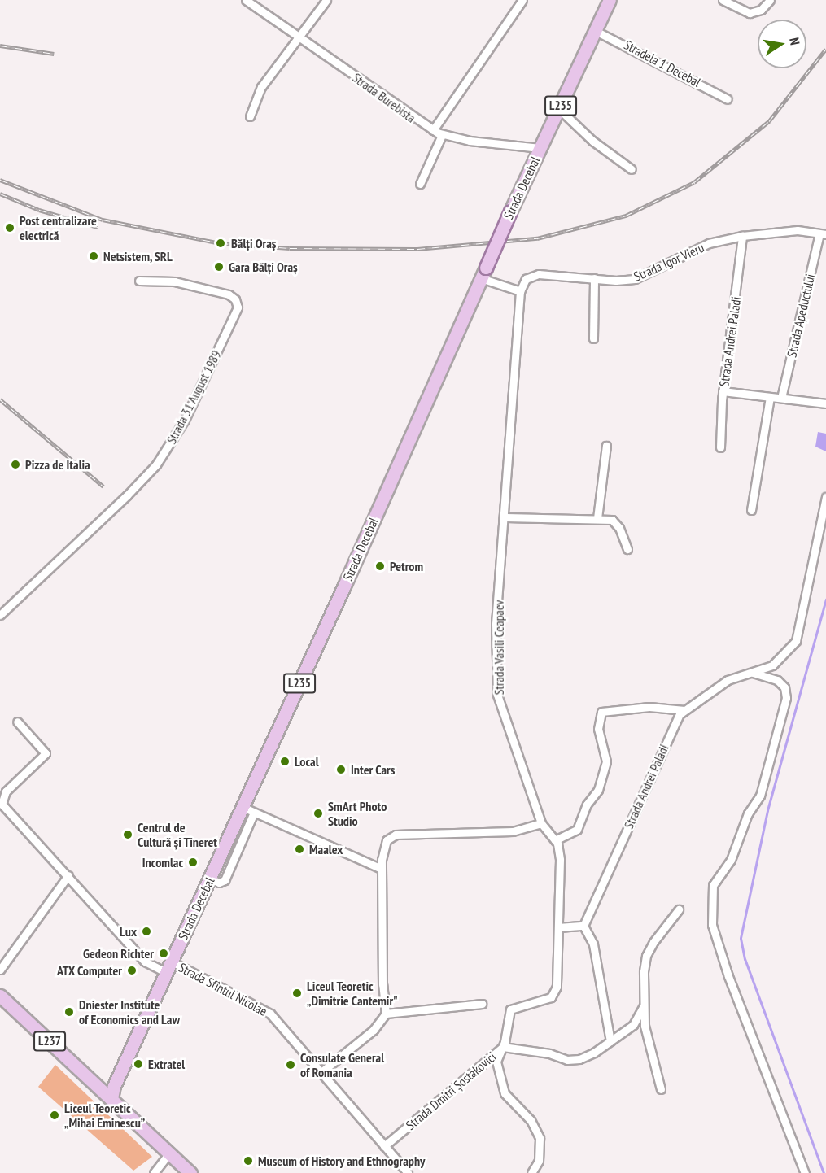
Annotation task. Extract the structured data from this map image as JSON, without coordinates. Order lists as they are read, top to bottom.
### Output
{
  "streets": {
    "main road": ["L235", "Strada Decebal", "L237"],
    "street": [
      "Stradela 1 Decebal",
      "Strada Burebista",
      "Strada Igor Vieru",
      "Strada Apeductului",
      "Strada Andrei Paladi",
      "Strada 31 August 1989",
      "Strada Vasili Ceapaev",
      "Strada Sfîntul Nicolae",
      "Strada Dmitri Șostakovici"
    ]
  },
  "crossings": [
    ["Stradela 1 Decebal", "Strada Decebal"],
    ["Strada Burebista", "Strada Decebal"],
    ["Strada Decebal", "Strada Sfîntul Nicolae"],
    ["Strada Decebal", "L237"],
    ["Strada Igor Vieru", "Strada Apeductului"],
    ["Strada Igor Vieru", "Strada Andrei Paladi"],
    ["Strada Igor Vieru", "Strada Vasili Ceapaev"],
    ["Strada Vasili Ceapaev", "Strada Dmitri Șostakovici"],
    ["Strada Sfîntul Nicolae", "Strada Dmitri Șostakovici"]
  ],
  "places": [
    "Post centralizare electrică",
    "Bălți Oraș",
    "Netsistem, SRL",
    "Gara Bălți Oraș",
    "Pizza de Italia",
    "Petrom",
    "Local",
    "Inter Cars",
    "SmArt Photo Studio",
    "Centrul de Cultură și Tineret",
    "Maalex",
    "Incomlac",
    "Lux",
    "Gedeon Richter",
    "ATX Computer",
    "Liceul Teoretic „Dimitrie Cantemir\"",
    "Dniester Institute of Economics and Law",
    "Extratel",
    "Consulate General of Romania",
    "Liceul Teoretic „Mihai Eminescu”",
    "Museum of History and Ethnography"
  ],
  "north": "right"
}
